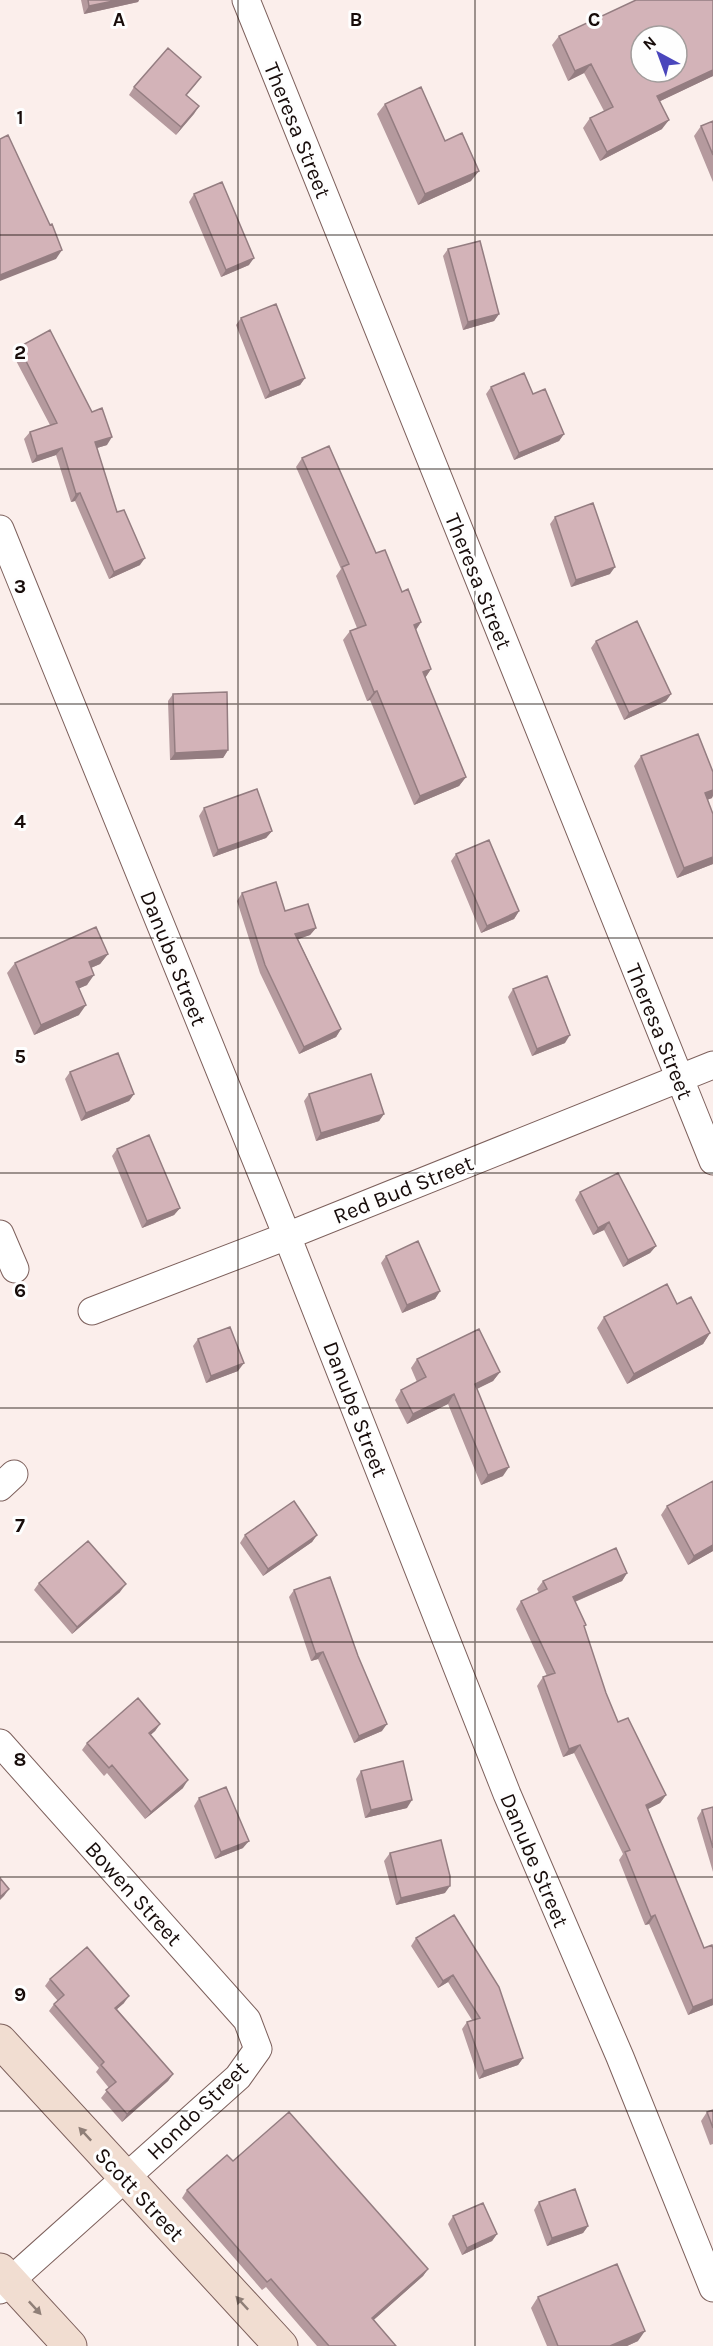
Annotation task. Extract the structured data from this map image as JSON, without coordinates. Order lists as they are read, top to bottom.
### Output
{
  "streets": {
    "main road": ["Scott Street"],
    "street": [
      "Theresa Street",
      "Danube Street",
      "Red Bud Street",
      "Bowen Street",
      "Hondo Street"
    ]
  },
  "crossings": [
    ["Theresa Street", "Red Bud Street"],
    ["Danube Street", "Red Bud Street"],
    ["Bowen Street", "Hondo Street"],
    ["Hondo Street", "Scott Street"]
  ],
  "one_way": ["Scott Street"],
  "north": "top left",
  "grid": {
    "columns": ["A", "B", "C"],
    "rows": [
      "1",
      "2",
      "3",
      "4",
      "5",
      "6",
      "7",
      "8",
      "9"
    ]
  }
}
